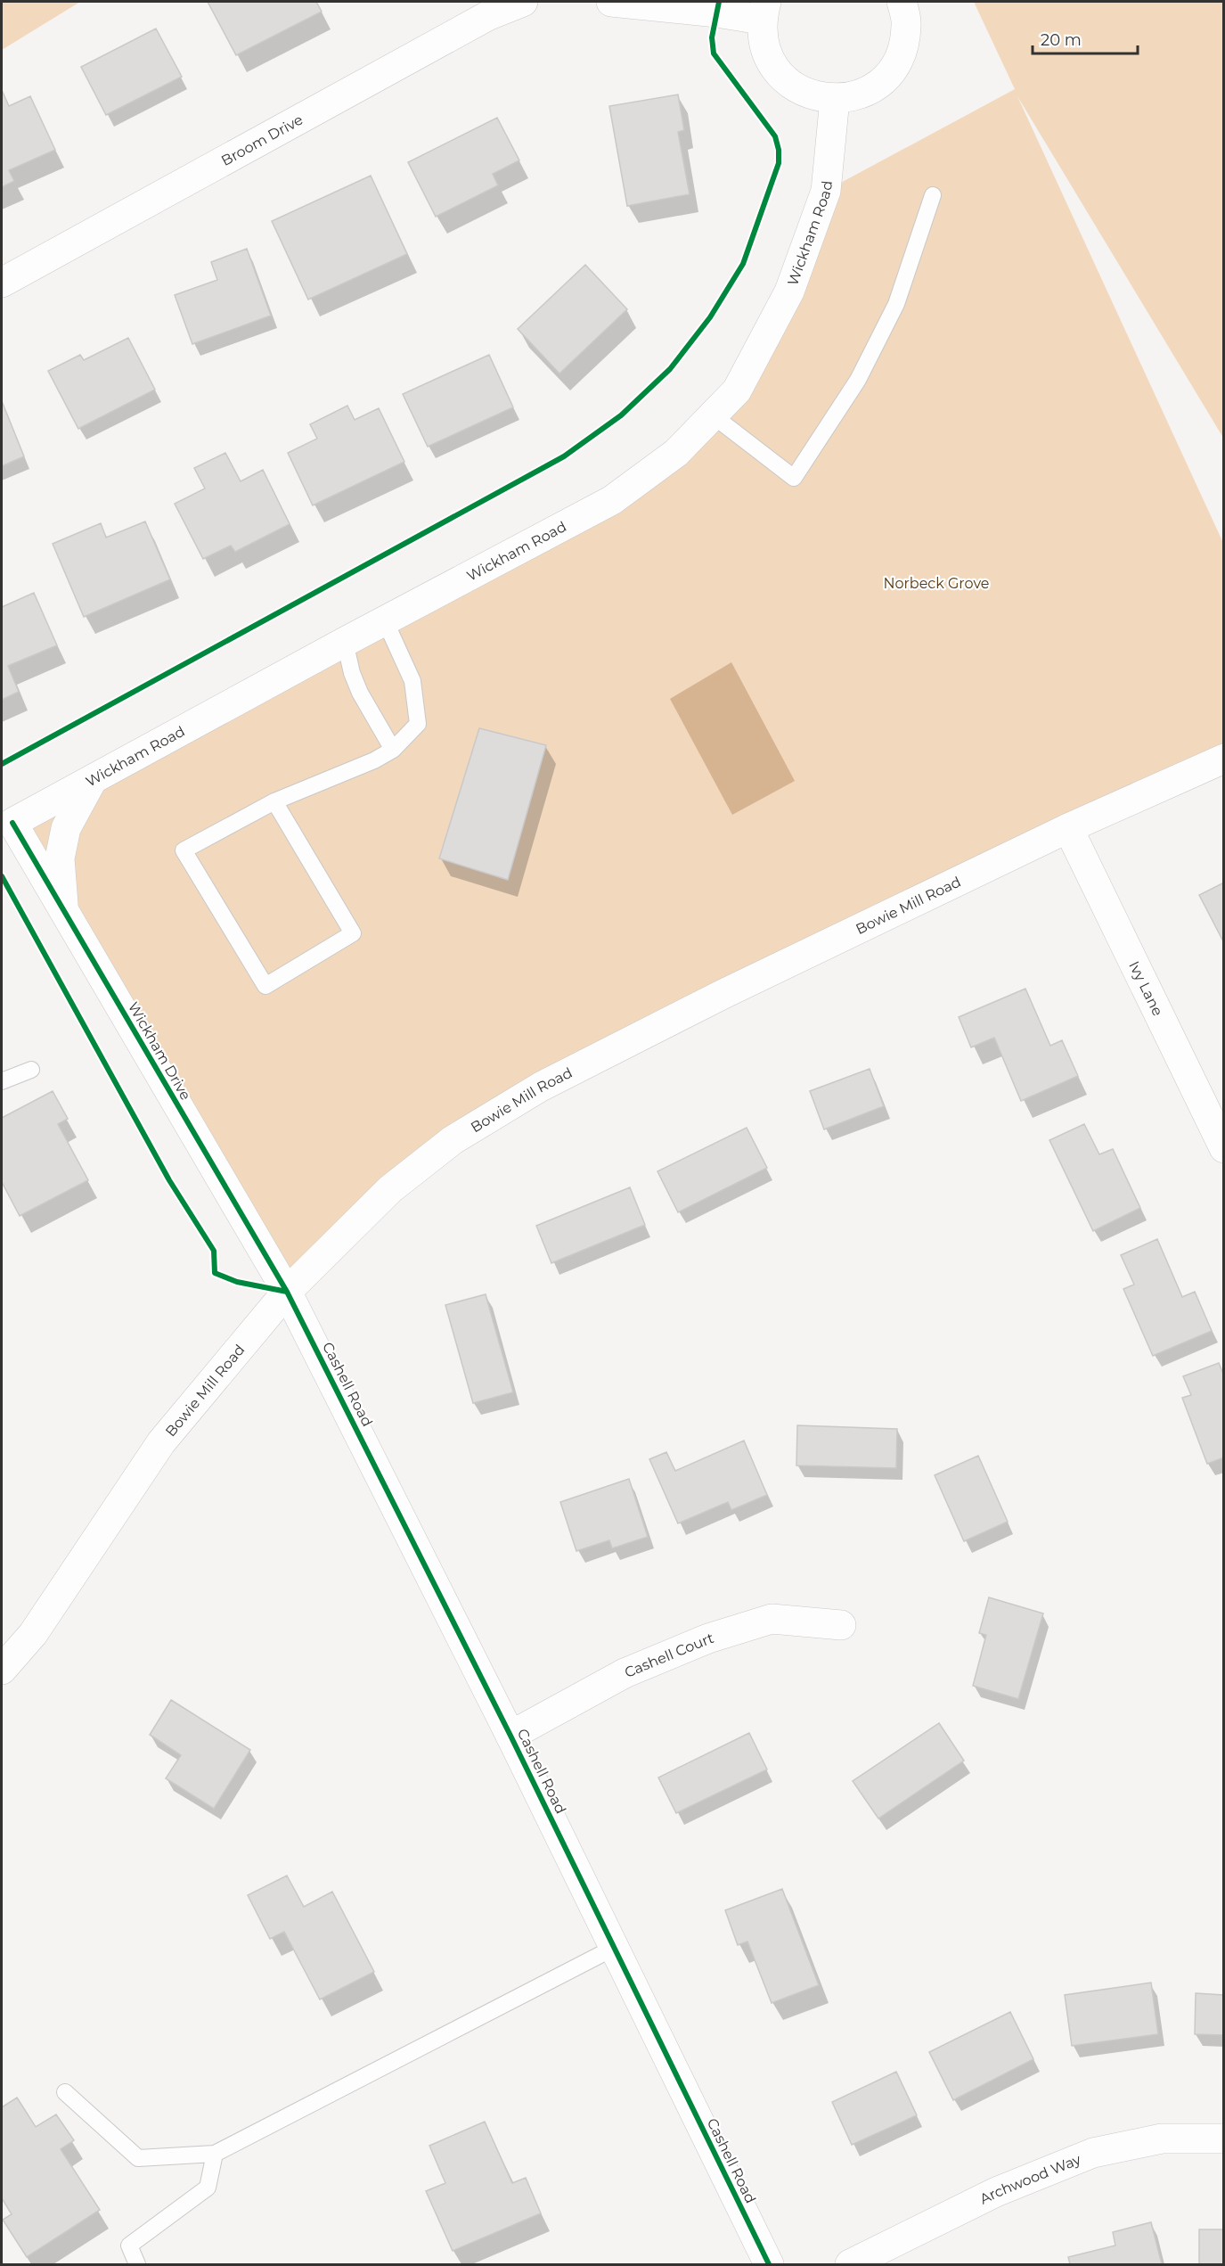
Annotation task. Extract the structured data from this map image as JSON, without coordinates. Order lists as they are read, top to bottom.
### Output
{
  "streets": {
    "street": [
      "Broom Drive",
      "Wickham Road",
      "Bowie Mill Road",
      "Ivy Lane",
      "Wickham Drive",
      "Cashell Road",
      "Cashell Court",
      "Archwood Way"
    ]
  },
  "crossings": [
    ["Wickham Road", "Wickham Drive"],
    ["Bowie Mill Road", "Ivy Lane"],
    ["Bowie Mill Road", "Wickham Drive"],
    ["Bowie Mill Road", "Cashell Road"],
    ["Wickham Drive", "Cashell Road"],
    ["Cashell Road", "Cashell Court"]
  ],
  "parks": ["Norbeck Grove"],
  "scale_bar": "20 m"
}
